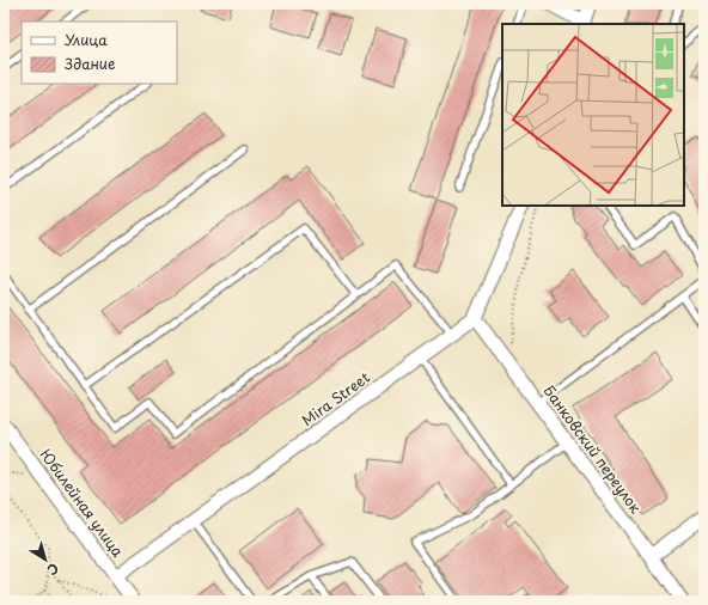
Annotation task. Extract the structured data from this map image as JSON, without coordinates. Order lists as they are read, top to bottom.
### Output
{
  "streets": {
    "street": ["Mira Street", "Банковский переулок", "Юбилейная улица"]
  },
  "crossings": [
    ["Mira Street", "Банковский переулок"],
    ["Mira Street", "Юбилейная улица"]
  ],
  "legend": ["Улица", "Здание"],
  "north": "bottom right"
}
